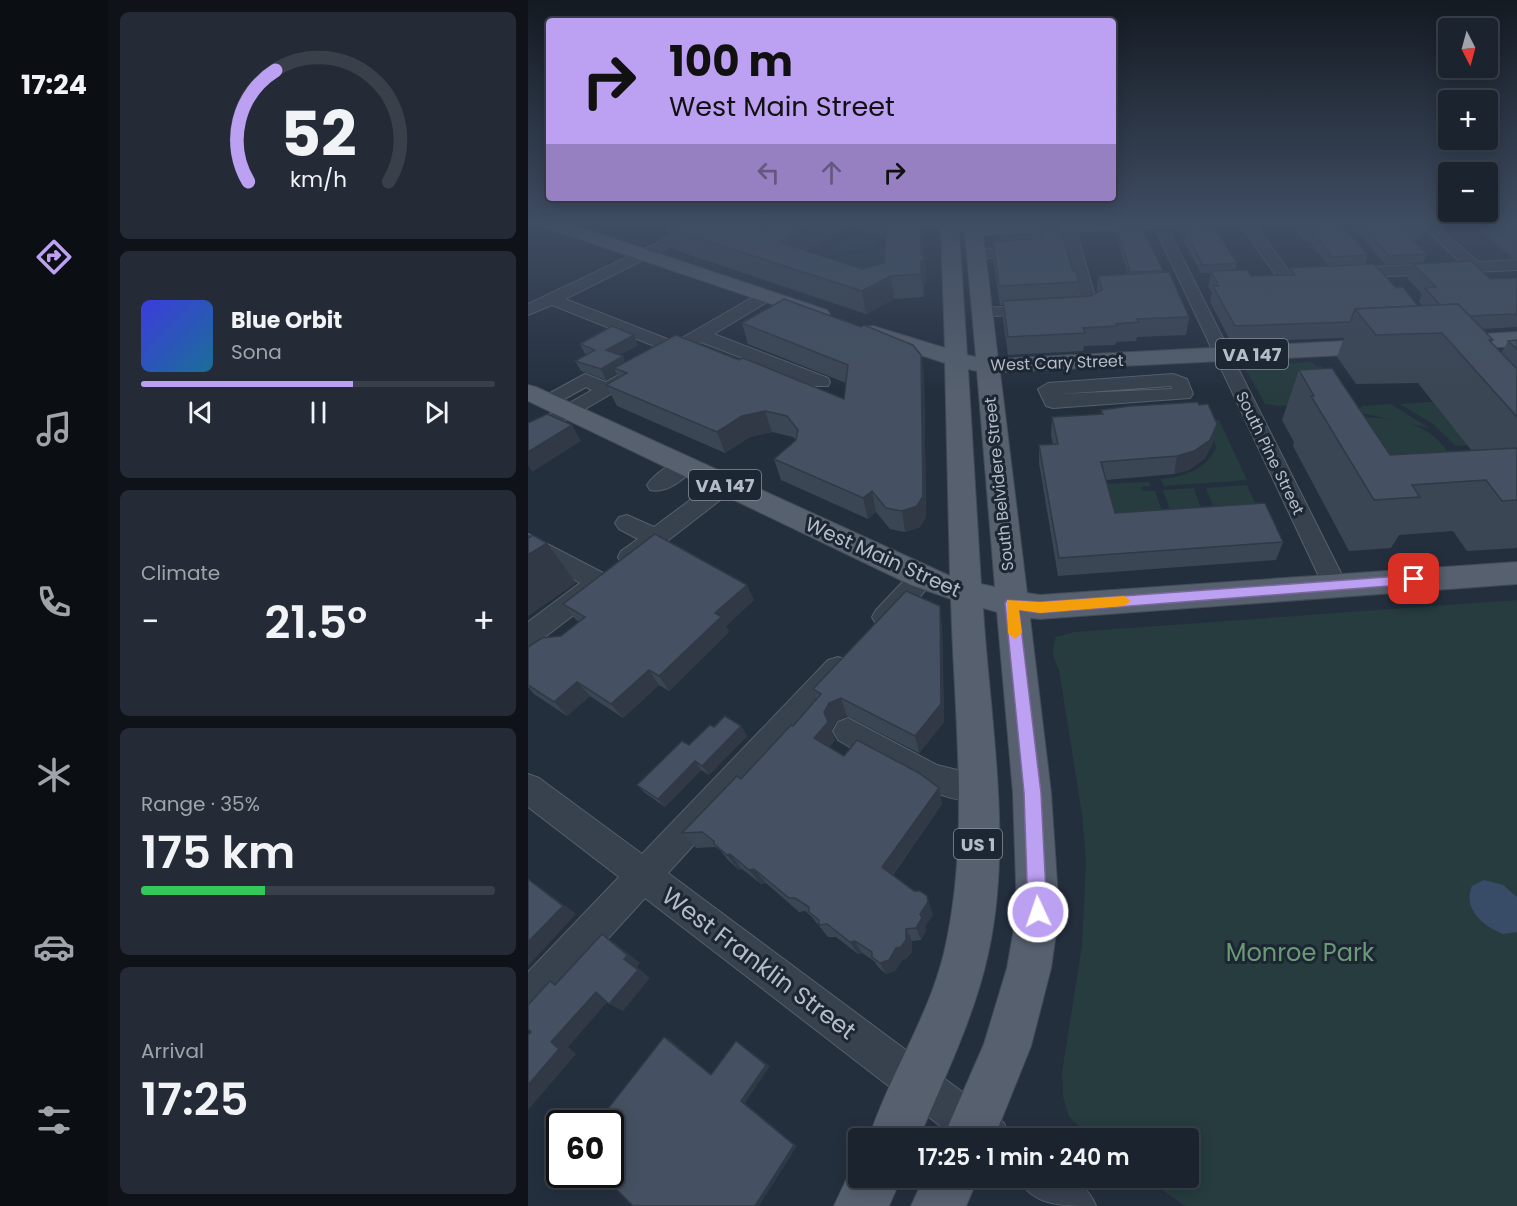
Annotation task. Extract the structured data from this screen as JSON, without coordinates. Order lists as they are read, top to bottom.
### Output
{
  "streets": {
    "main road": [
      "VA 147",
      "West Cary Street",
      "South Belvidere Street",
      "West Main Street",
      "US 1"
    ],
    "street": ["South Pine Street", "West Franklin Street"]
  },
  "crossings": [
    ["West Cary Street", "South Pine Street"],
    ["West Cary Street", "South Belvidere Street"],
    ["South Pine Street", "West Main Street"],
    ["South Belvidere Street", "West Main Street"],
    ["South Belvidere Street", "US 1"],
    ["West Main Street", "US 1"],
    ["US 1", "West Franklin Street"]
  ],
  "parks": ["Monroe Park"],
  "north": "bottom",
  "page": {
    "tabs": "17:24",
    "map_buttons": ["+", "−"],
    "turn": ["100 m", "West Main Street"],
    "song": ["Blue Orbit", "Sona"],
    "tile": [
      "Climate",
      ["Range · 35%", "175 km"],
      ["Arrival", "17:25"]
    ],
    "heat": ["−", "21.5°", "+"],
    "limit": "60",
    "trip": "17:25 · 1 min · 240 m",
    "gauge": ["52", "km/h"]
  }
}
